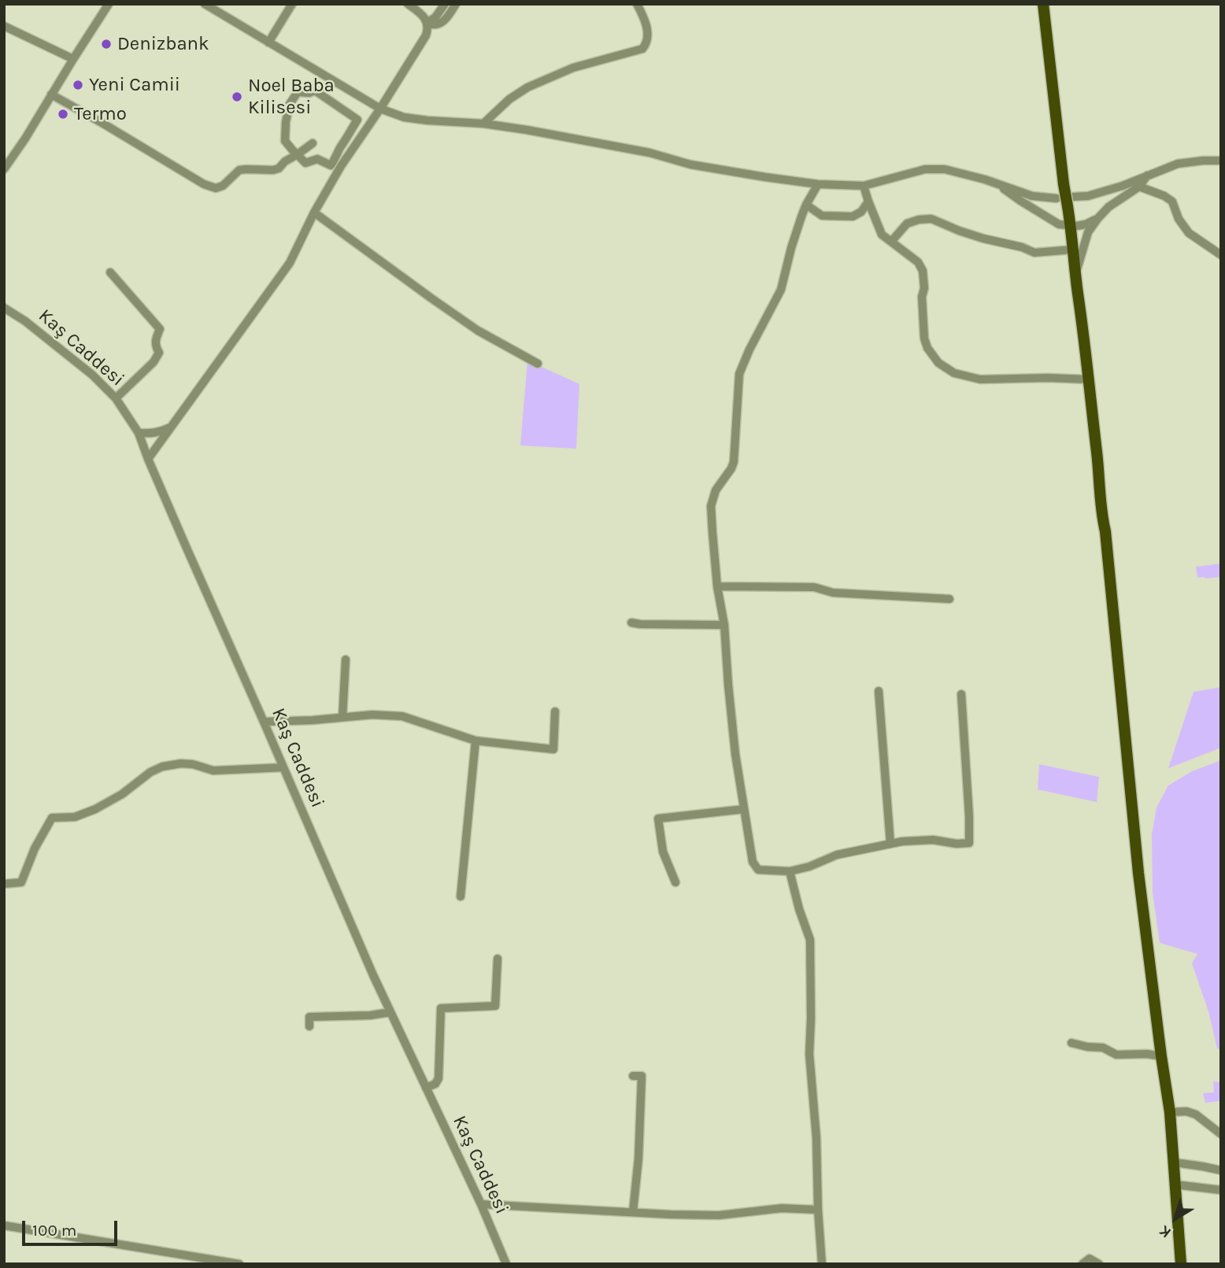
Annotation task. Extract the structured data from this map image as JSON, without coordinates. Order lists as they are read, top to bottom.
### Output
{
  "streets": {
    "street": ["Kaş Caddesi"]
  },
  "places": [
    "Denizbank",
    "Yeni Camii",
    "Noel Baba Kilisesi",
    "Termo"
  ],
  "scale_bar": "100 m",
  "north": "bottom left"
}
